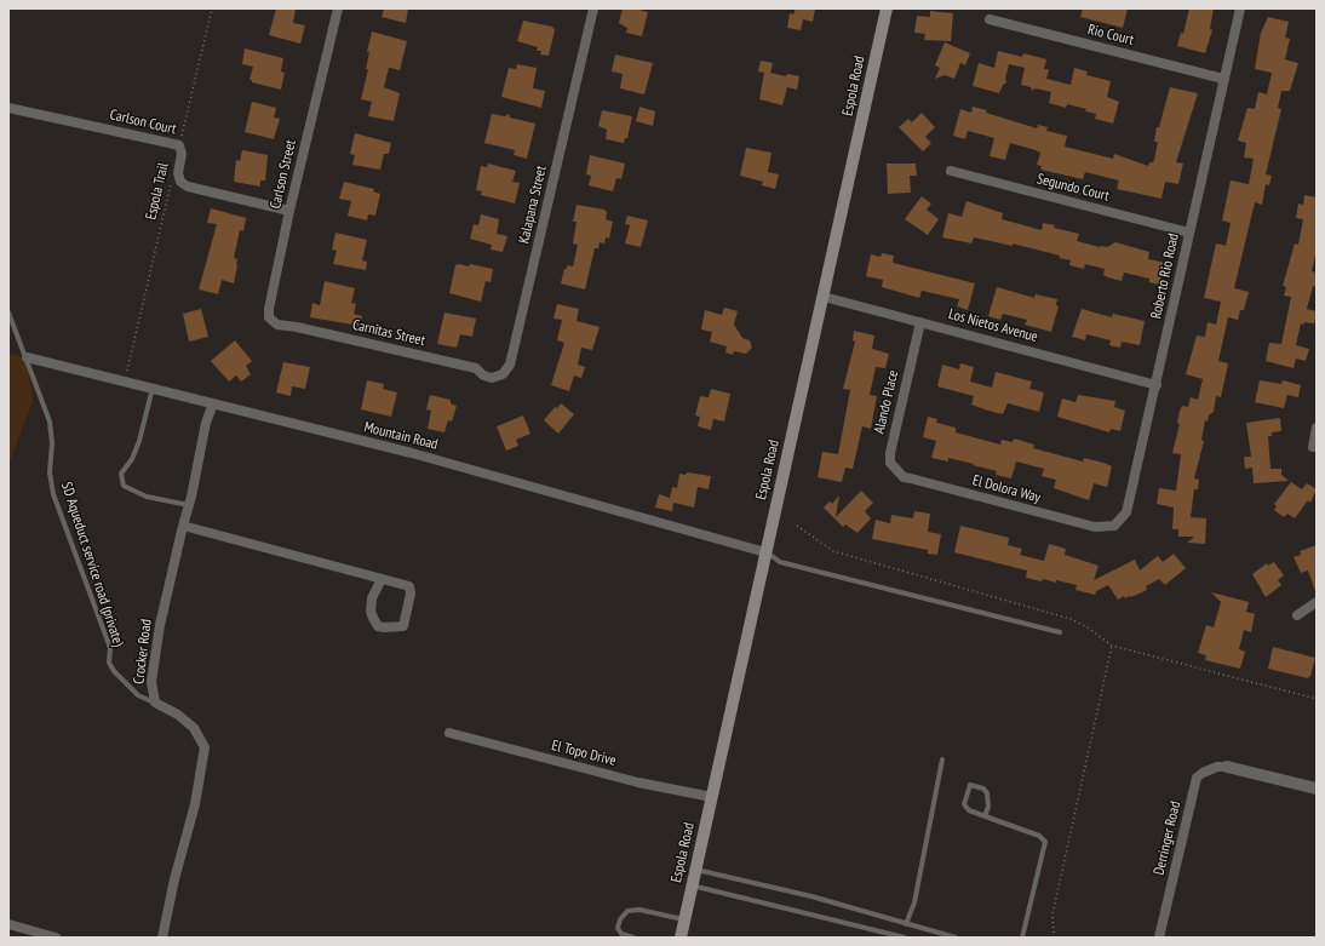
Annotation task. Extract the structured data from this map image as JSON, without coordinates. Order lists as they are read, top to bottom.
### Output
{
  "streets": {
    "main road": ["Espola Road"],
    "street": [
      "Rio Court",
      "Carlson Court",
      "Carlson Street",
      "Segundo Court",
      "Kalapana Street",
      "Roberto Rio Road",
      "Los Nietos Avenue",
      "Carnitas Street",
      "Alando Place",
      "Mountain Road",
      "El Dolora Way",
      "Crocker Road",
      "El Topo Drive",
      "Derringer Road"
    ],
    "lane": ["SD Aqueduct service road (private)"],
    "path": ["Espola Trail"]
  },
  "crossings": [
    ["Rio Court", "Roberto Rio Road"],
    ["Espola Road", "Los Nietos Avenue"],
    ["Espola Road", "Mountain Road"],
    ["Espola Road", "El Topo Drive"],
    ["Carlson Court", "Carlson Street"],
    ["Carlson Court", "Espola Trail"],
    ["Carlson Street", "Carnitas Street"],
    ["Segundo Court", "Roberto Rio Road"],
    ["Espola Trail", "Mountain Road"],
    ["Kalapana Street", "Carnitas Street"],
    ["Roberto Rio Road", "Los Nietos Avenue"],
    ["Roberto Rio Road", "El Dolora Way"],
    ["Los Nietos Avenue", "Alando Place"],
    ["Alando Place", "El Dolora Way"],
    ["Mountain Road", "SD Aqueduct service road (private)"],
    ["Mountain Road", "Crocker Road"],
    ["SD Aqueduct service road (private)", "Crocker Road"]
  ]
}
